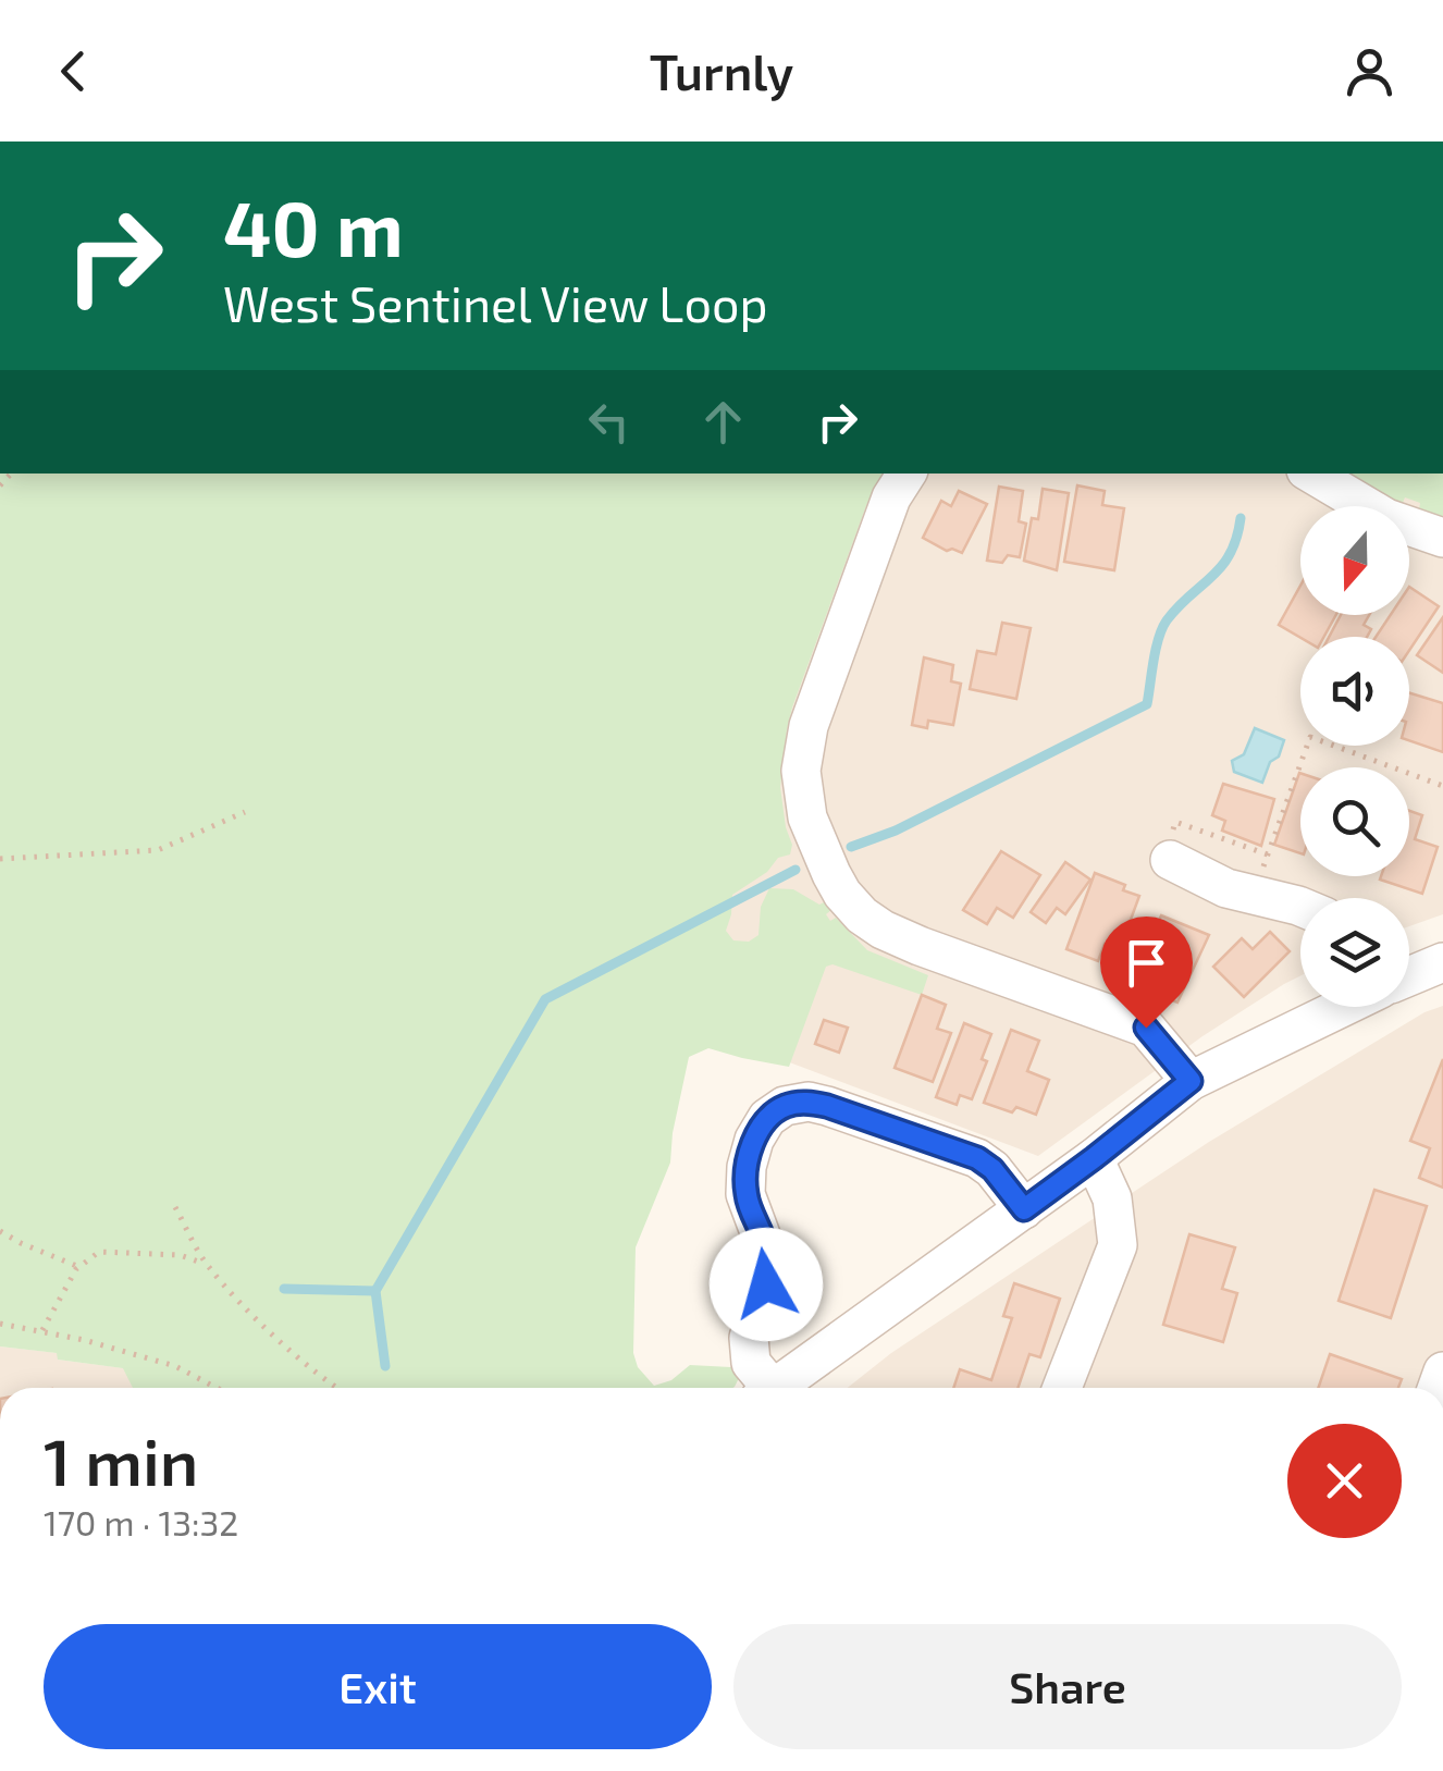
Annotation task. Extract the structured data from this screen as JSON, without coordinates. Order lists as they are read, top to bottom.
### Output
{
  "north": "bottom",
  "page": {
    "header": "Turnly",
    "turn": ["40 m", "West Sentinel View Loop"],
    "heading": ["1 min", "170 m · 13:32"],
    "buttons": ["Exit", "Share"]
  }
}
